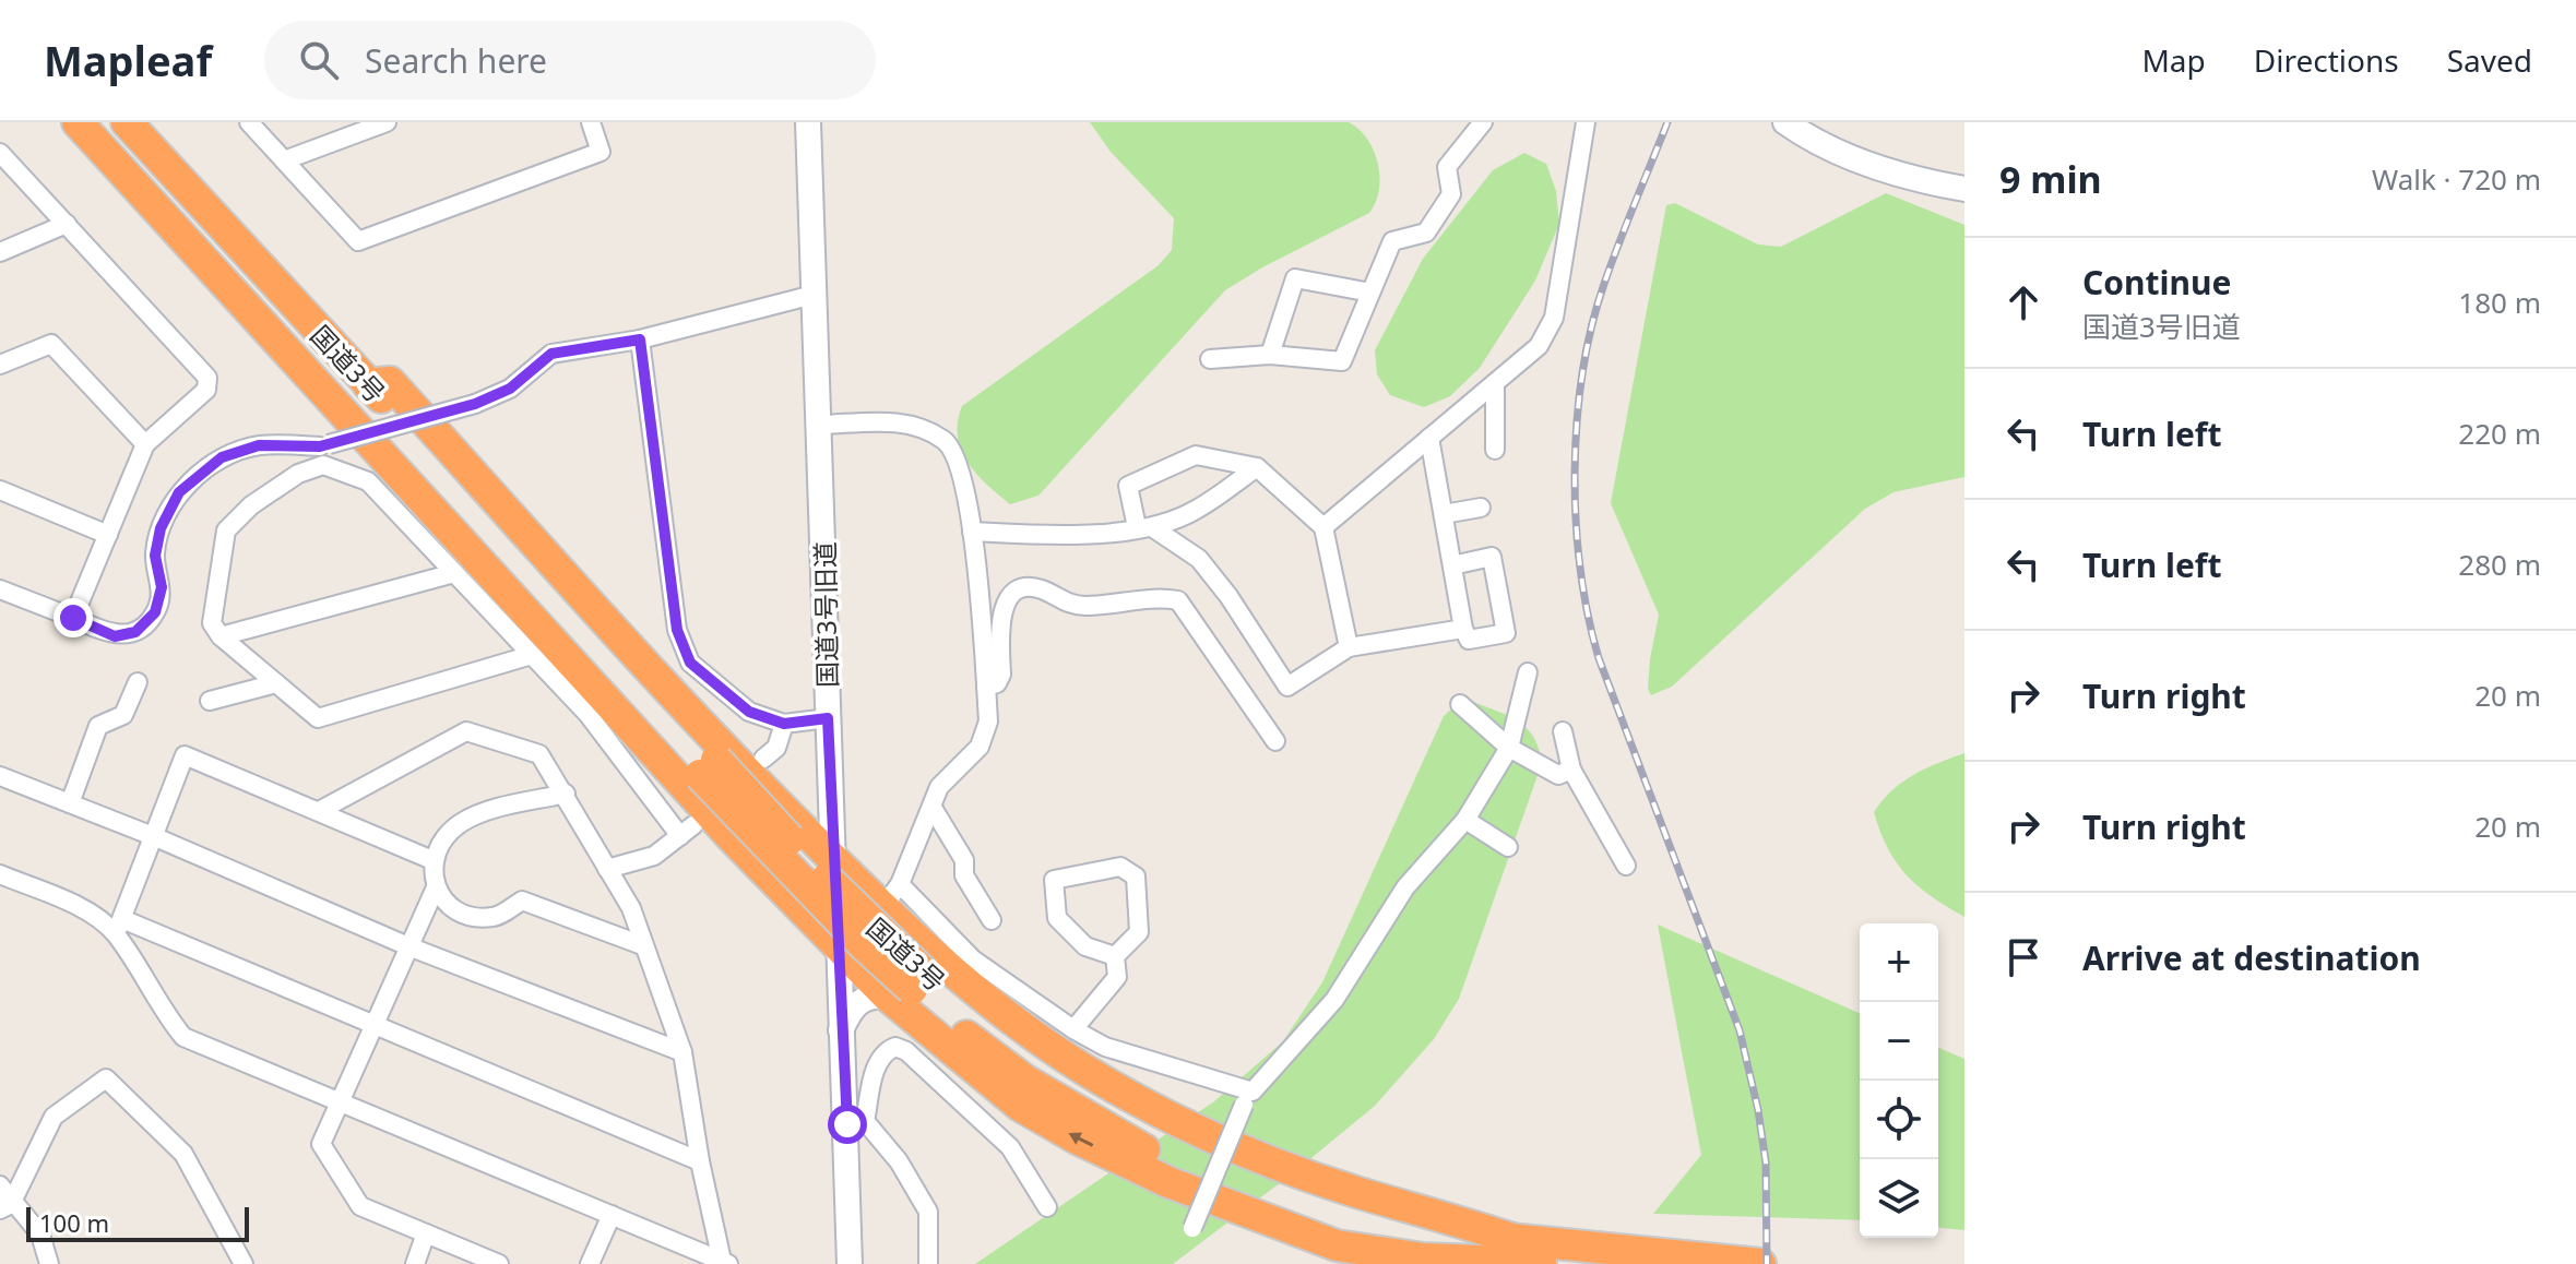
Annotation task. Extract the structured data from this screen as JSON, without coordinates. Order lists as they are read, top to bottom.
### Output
{
  "streets": {
    "highway": ["国道3号"],
    "street": ["国道3号旧道"]
  },
  "scale_bar": "100 m",
  "page": {
    "header": "Mapleaf",
    "search": "Search here",
    "nav": ["Map", "Directions", "Saved"],
    "heading": ["9 min", "Walk · 720 m"],
    "list": [
      ["Continue", "国道3号旧道", "180 m"],
      ["Turn left", "220 m"],
      ["Turn left", "280 m"],
      ["Turn right", "20 m"],
      ["Turn right", "20 m"],
      "Arrive at destination"
    ],
    "map_buttons": ["+", "−"],
    "scale": "100 m"
  }
}
